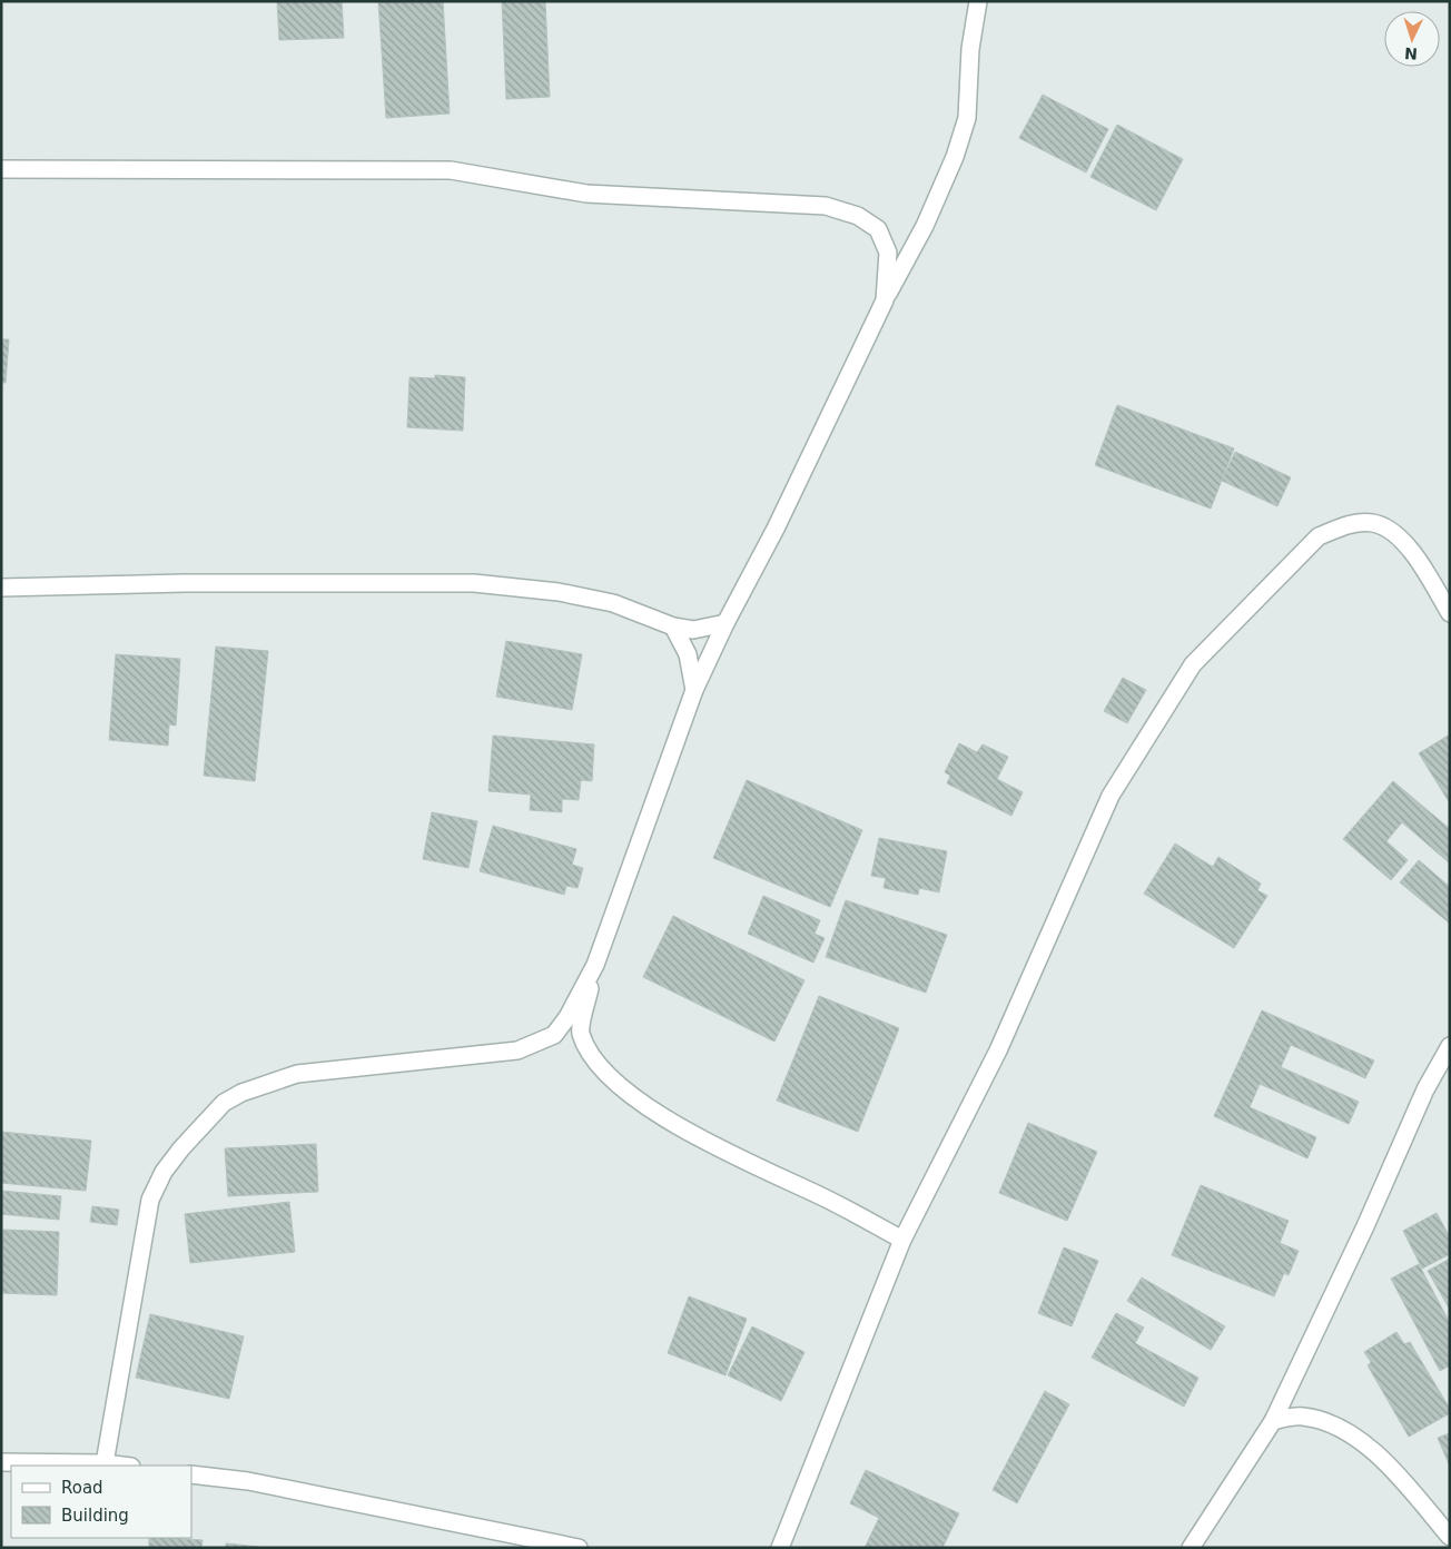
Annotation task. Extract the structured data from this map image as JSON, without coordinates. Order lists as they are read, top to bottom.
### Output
{
  "legend": ["Road", "Building"],
  "north": "bottom"
}
